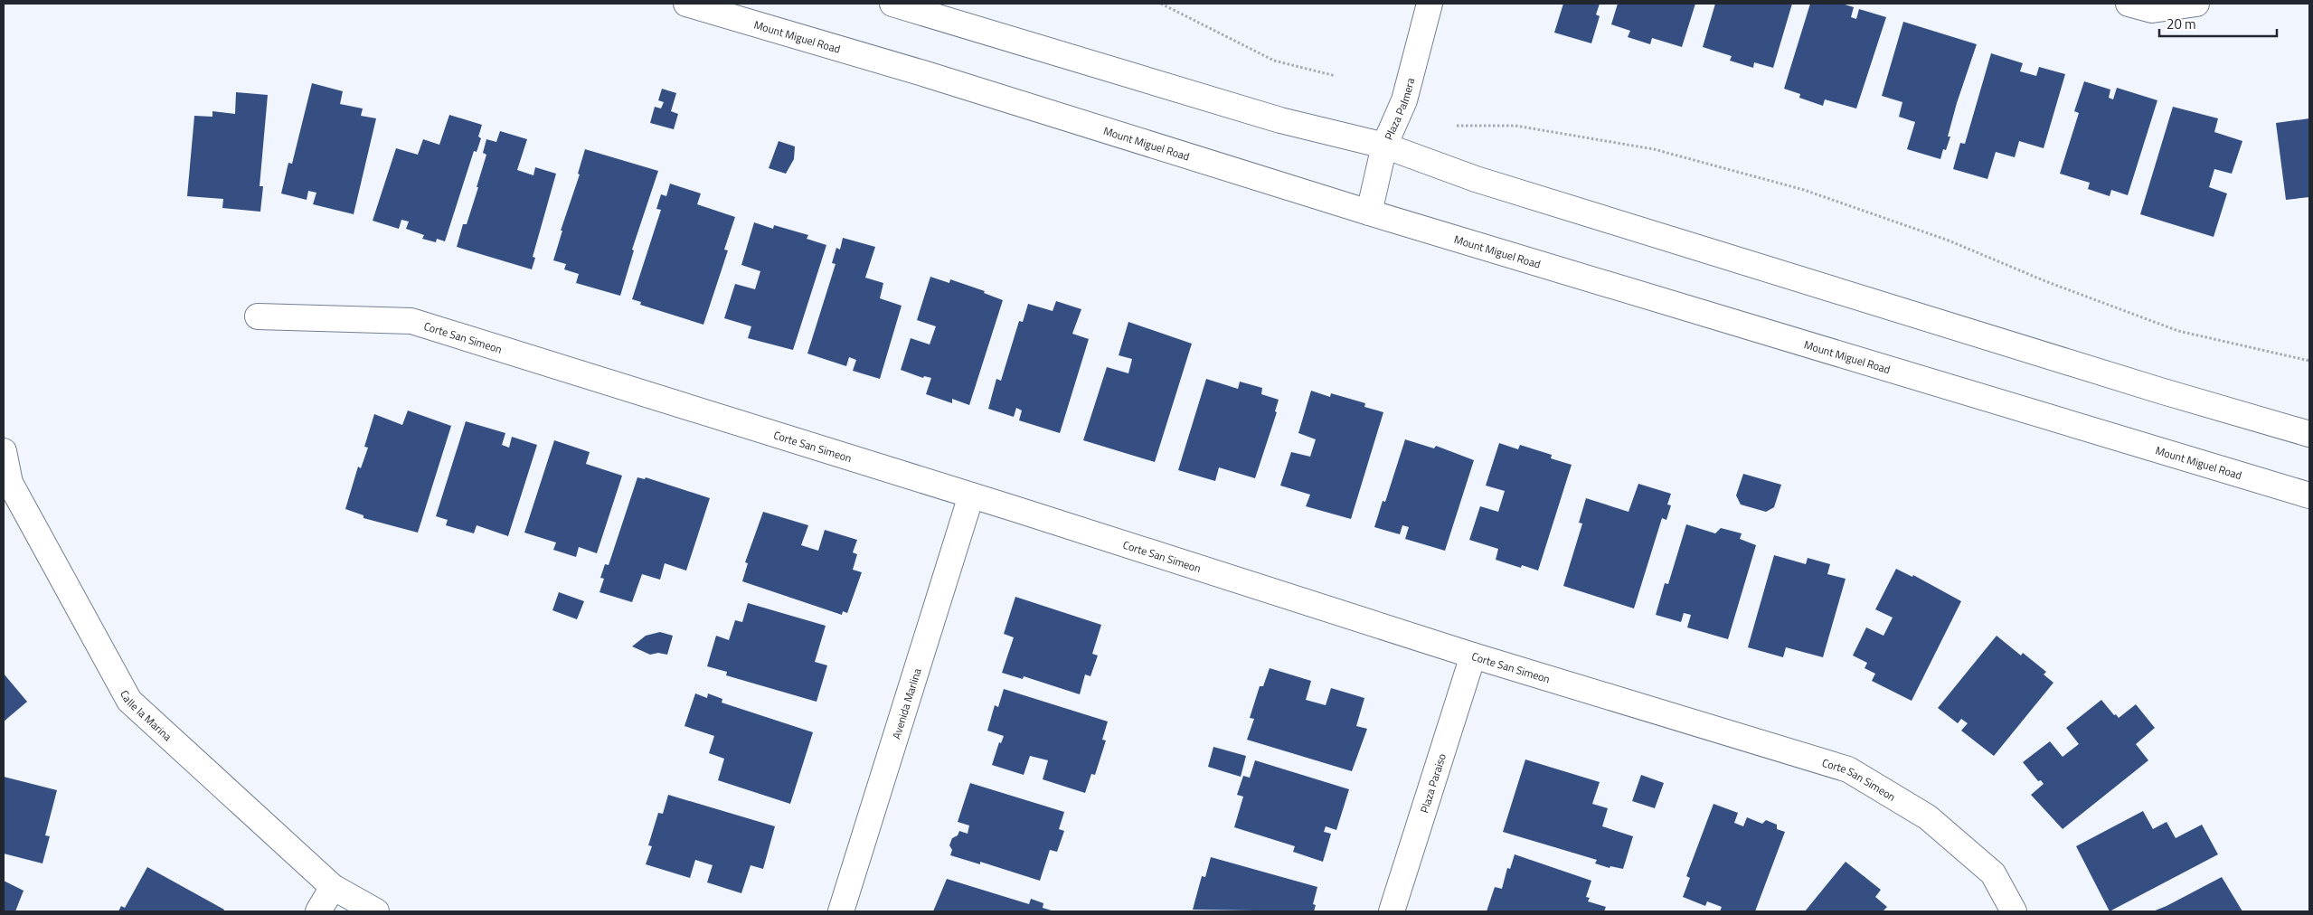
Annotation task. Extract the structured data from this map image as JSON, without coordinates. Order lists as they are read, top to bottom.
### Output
{
  "streets": {
    "street": [
      "Mount Miguel Road",
      "Plaza Palmera",
      "Corte San Simeon",
      "Avenida Marlina",
      "Calle la Marina",
      "Plaza Paraiso"
    ]
  },
  "crossings": [
    ["Mount Miguel Road", "Plaza Palmera"],
    ["Corte San Simeon", "Avenida Marlina"],
    ["Corte San Simeon", "Plaza Paraiso"]
  ],
  "scale_bar": "20 m"
}
